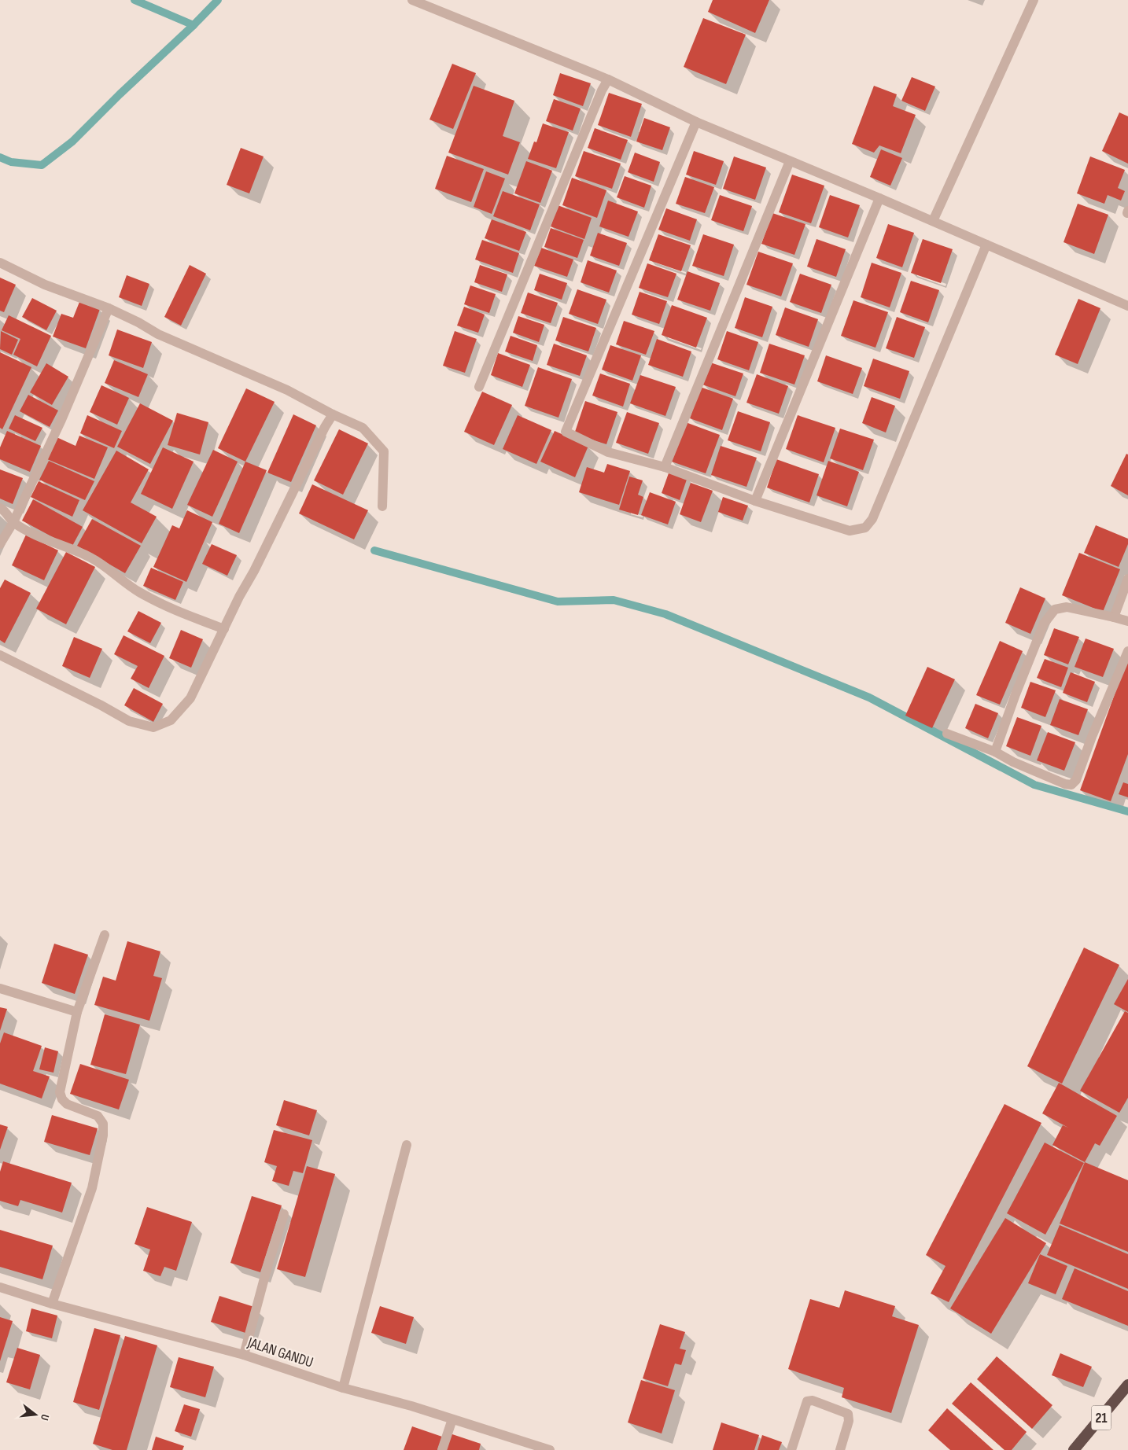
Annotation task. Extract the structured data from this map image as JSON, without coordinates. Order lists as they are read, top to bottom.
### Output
{
  "streets": {
    "highway": ["21"],
    "street": ["JALAN GANDU"]
  },
  "north": "right"
}
